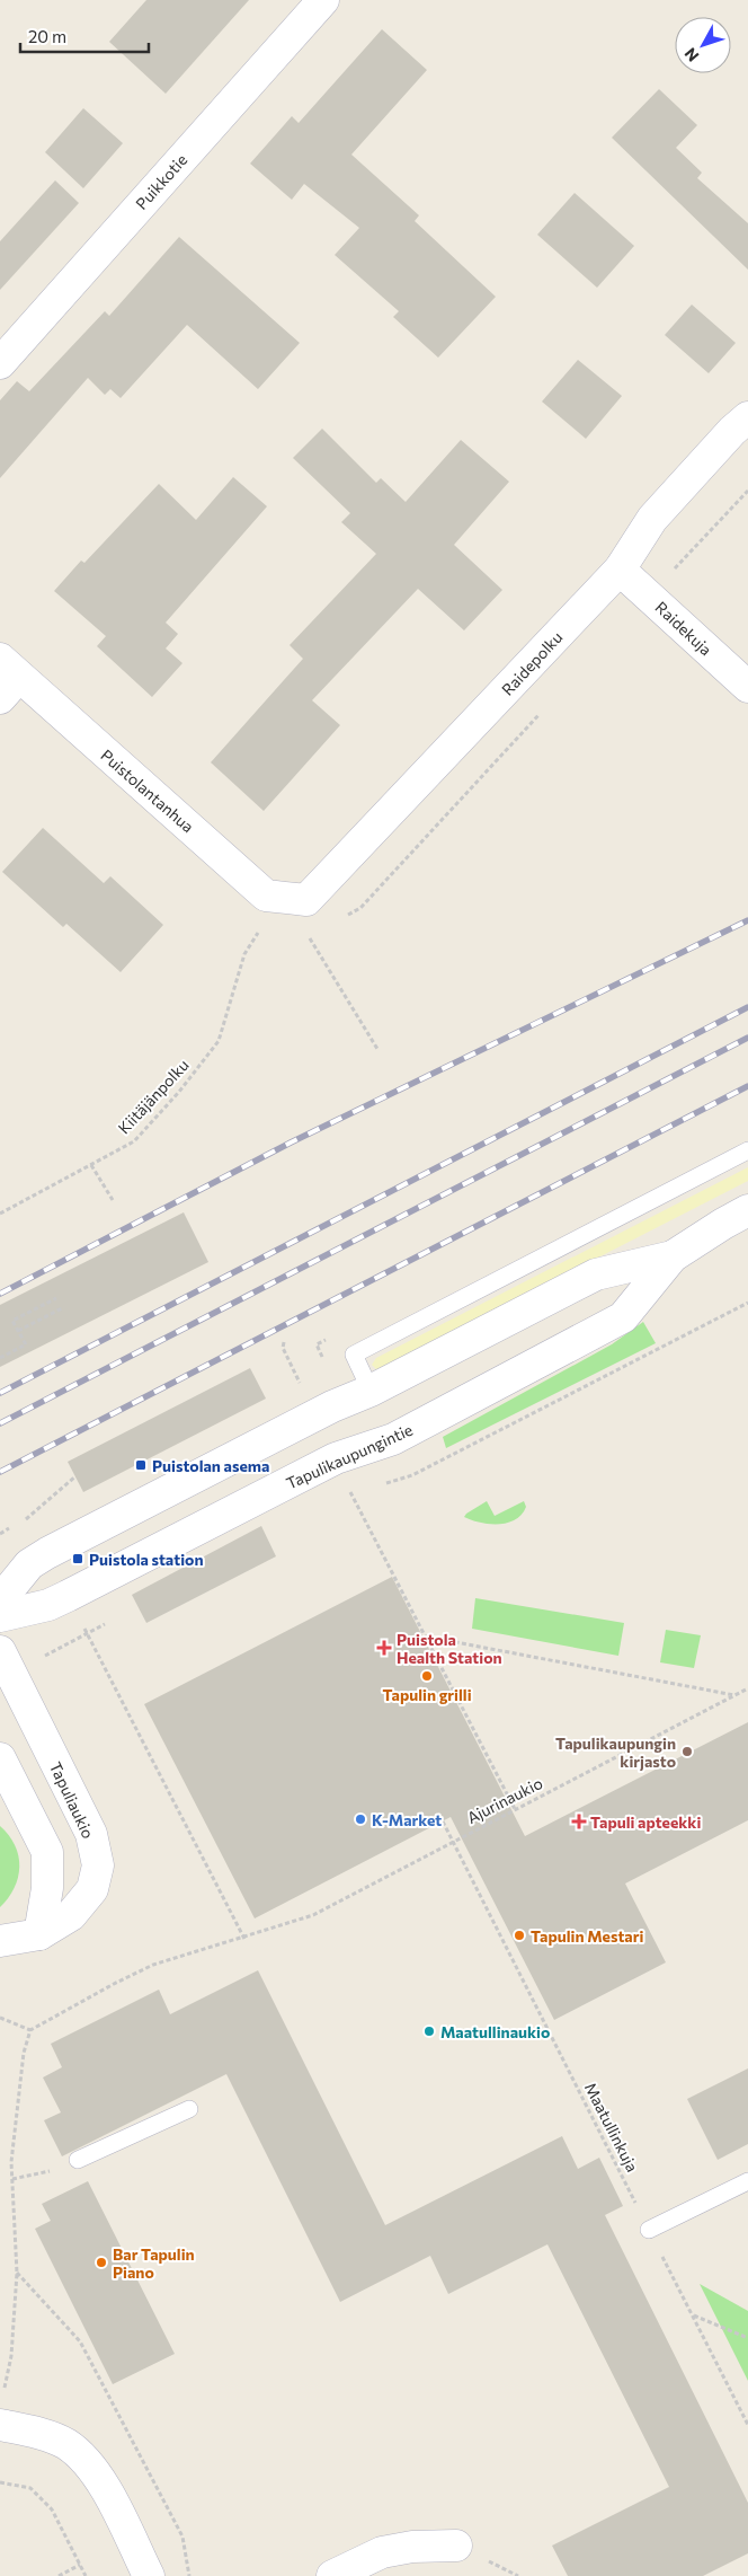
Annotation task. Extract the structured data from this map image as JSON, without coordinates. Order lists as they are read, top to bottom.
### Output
{
  "streets": {
    "street": [
      "Puikkotie",
      "Raidekuja",
      "Raidepolku",
      "Puistolantanhua",
      "Tapulikaupungintie",
      "Tapuliaukio"
    ],
    "path": ["Kiitäjänpolku", "Ajurinaukio", "Maatullinkuja"]
  },
  "crossings": [
    ["Raidekuja", "Raidepolku"],
    ["Raidepolku", "Puistolantanhua"],
    ["Ajurinaukio", "Maatullinkuja"]
  ],
  "places": {
    "transit": ["Puistolan asema", "Puistola station"],
    "health": ["Puistola Health Station", "Tapuli apteekki"],
    "other": [
      "Tapulin grilli",
      "Tapulikaupungin kirjasto",
      "K-Market",
      "Tapulin Mestari",
      "Maatullinaukio",
      "Bar Tapulin Piano"
    ]
  },
  "scale_bar": "20 m",
  "north": "bottom left"
}
